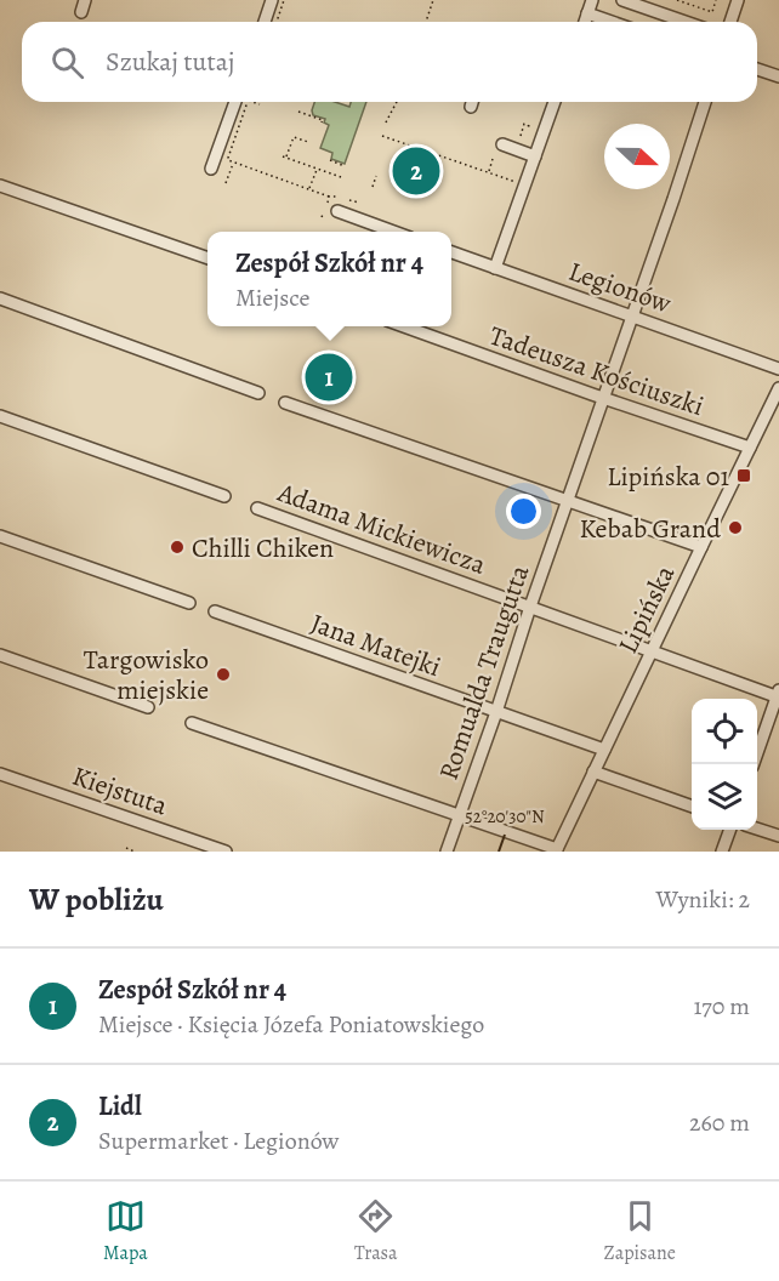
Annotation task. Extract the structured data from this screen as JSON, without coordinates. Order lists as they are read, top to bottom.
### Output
{
  "streets": {
    "street": [
      "Legionów",
      "Tadeusza Kościuszki",
      "Adama Mickiewicza",
      "Lipińska",
      "Jana Matejki",
      "Romualda Traugutta",
      "Kiejstuta"
    ]
  },
  "crossings": [
    ["Legionów", "Romualda Traugutta"],
    ["Tadeusza Kościuszki", "Lipińska"],
    ["Tadeusza Kościuszki", "Romualda Traugutta"],
    ["Adama Mickiewicza", "Lipińska"],
    ["Adama Mickiewicza", "Romualda Traugutta"],
    ["Lipińska", "Jana Matejki"],
    ["Jana Matejki", "Romualda Traugutta"]
  ],
  "places": {
    "transit": ["Lipińska 01"],
    "other": ["Kebab Grand", "Chilli Chiken", "Targowisko miejskie"]
  },
  "north": "right",
  "page": {
    "search": "Szukaj tutaj",
    "pins": ["2", "1"],
    "popup": ["Zespół Szkół nr 4", "Miejsce"],
    "heading": ["W pobliżu", "Wyniki: 2"],
    "list": [
      {
        "mark": "1",
        "name": "Zespół Szkół nr 4",
        "note": "Miejsce · Księcia Józefa Poniatowskiego",
        "value": "170 m"
      },
      {
        "mark": "2",
        "name": "Lidl",
        "note": "Supermarket · Legionów",
        "value": "260 m"
      }
    ],
    "nav": ["Mapa", "Trasa", "Zapisane"]
  },
  "coordinates": ["52°20'30\"N"]
}
